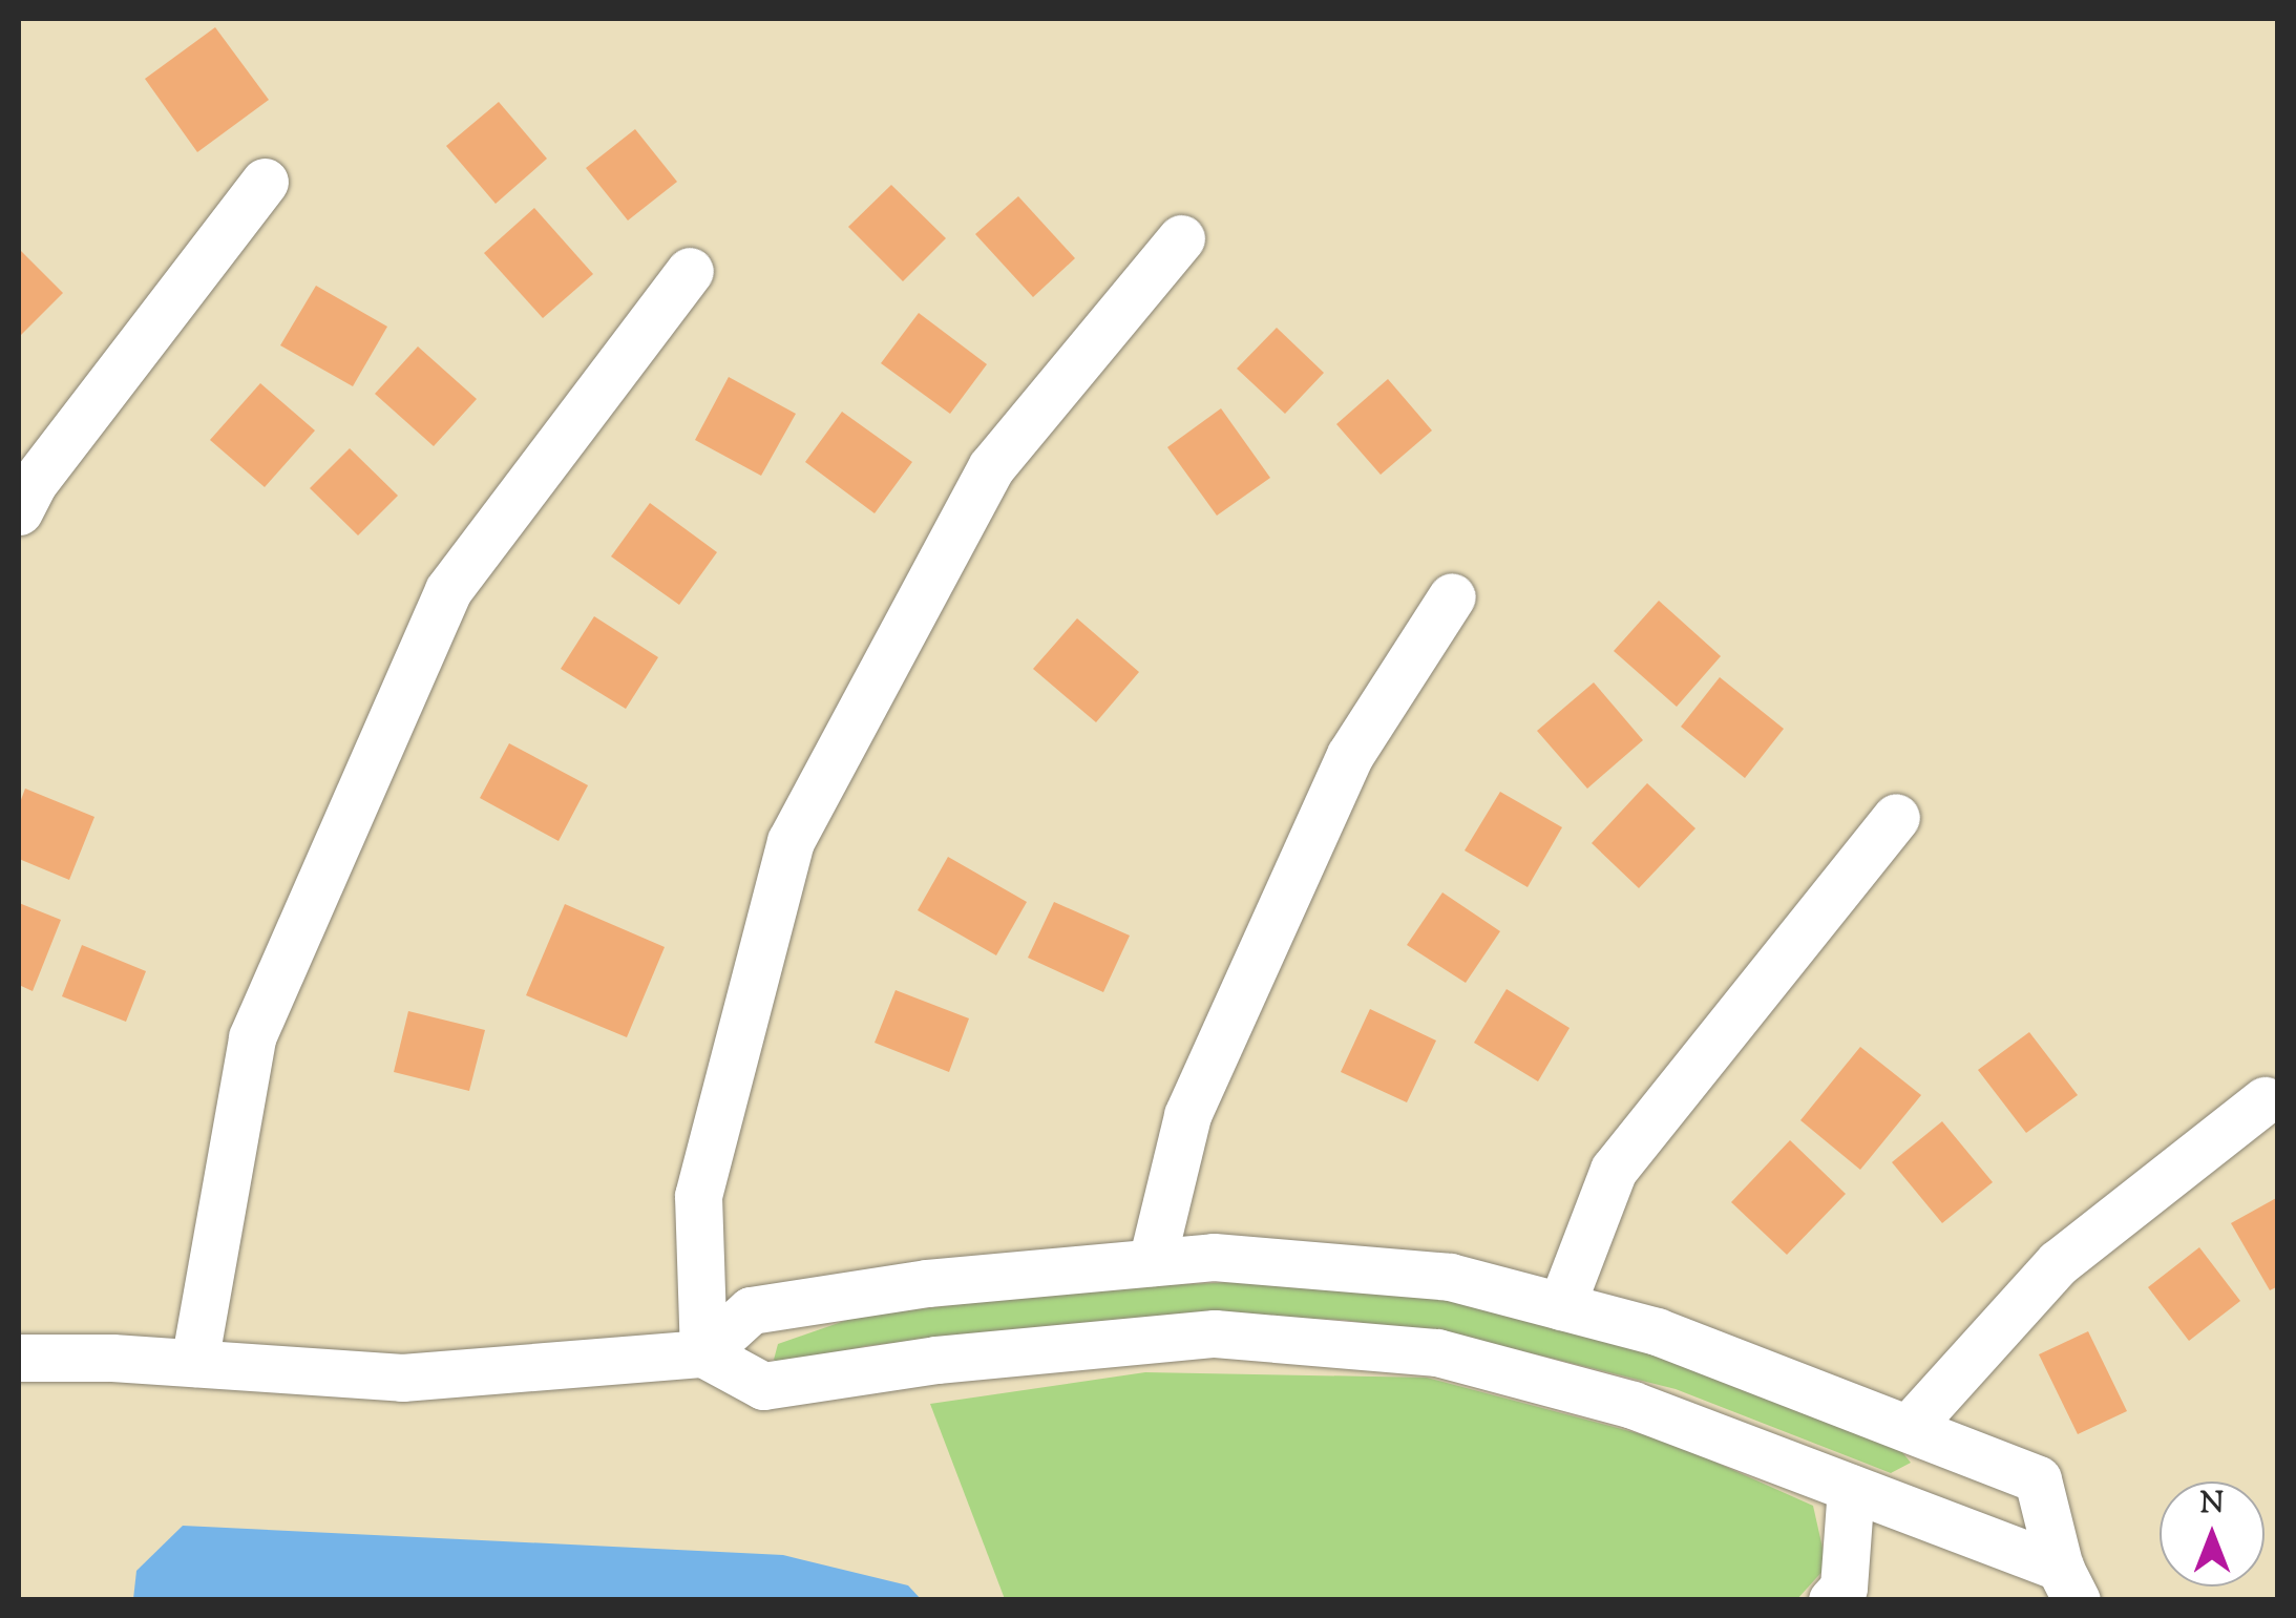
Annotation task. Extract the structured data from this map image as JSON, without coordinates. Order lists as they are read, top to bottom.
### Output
{
  "north": "top"
}
